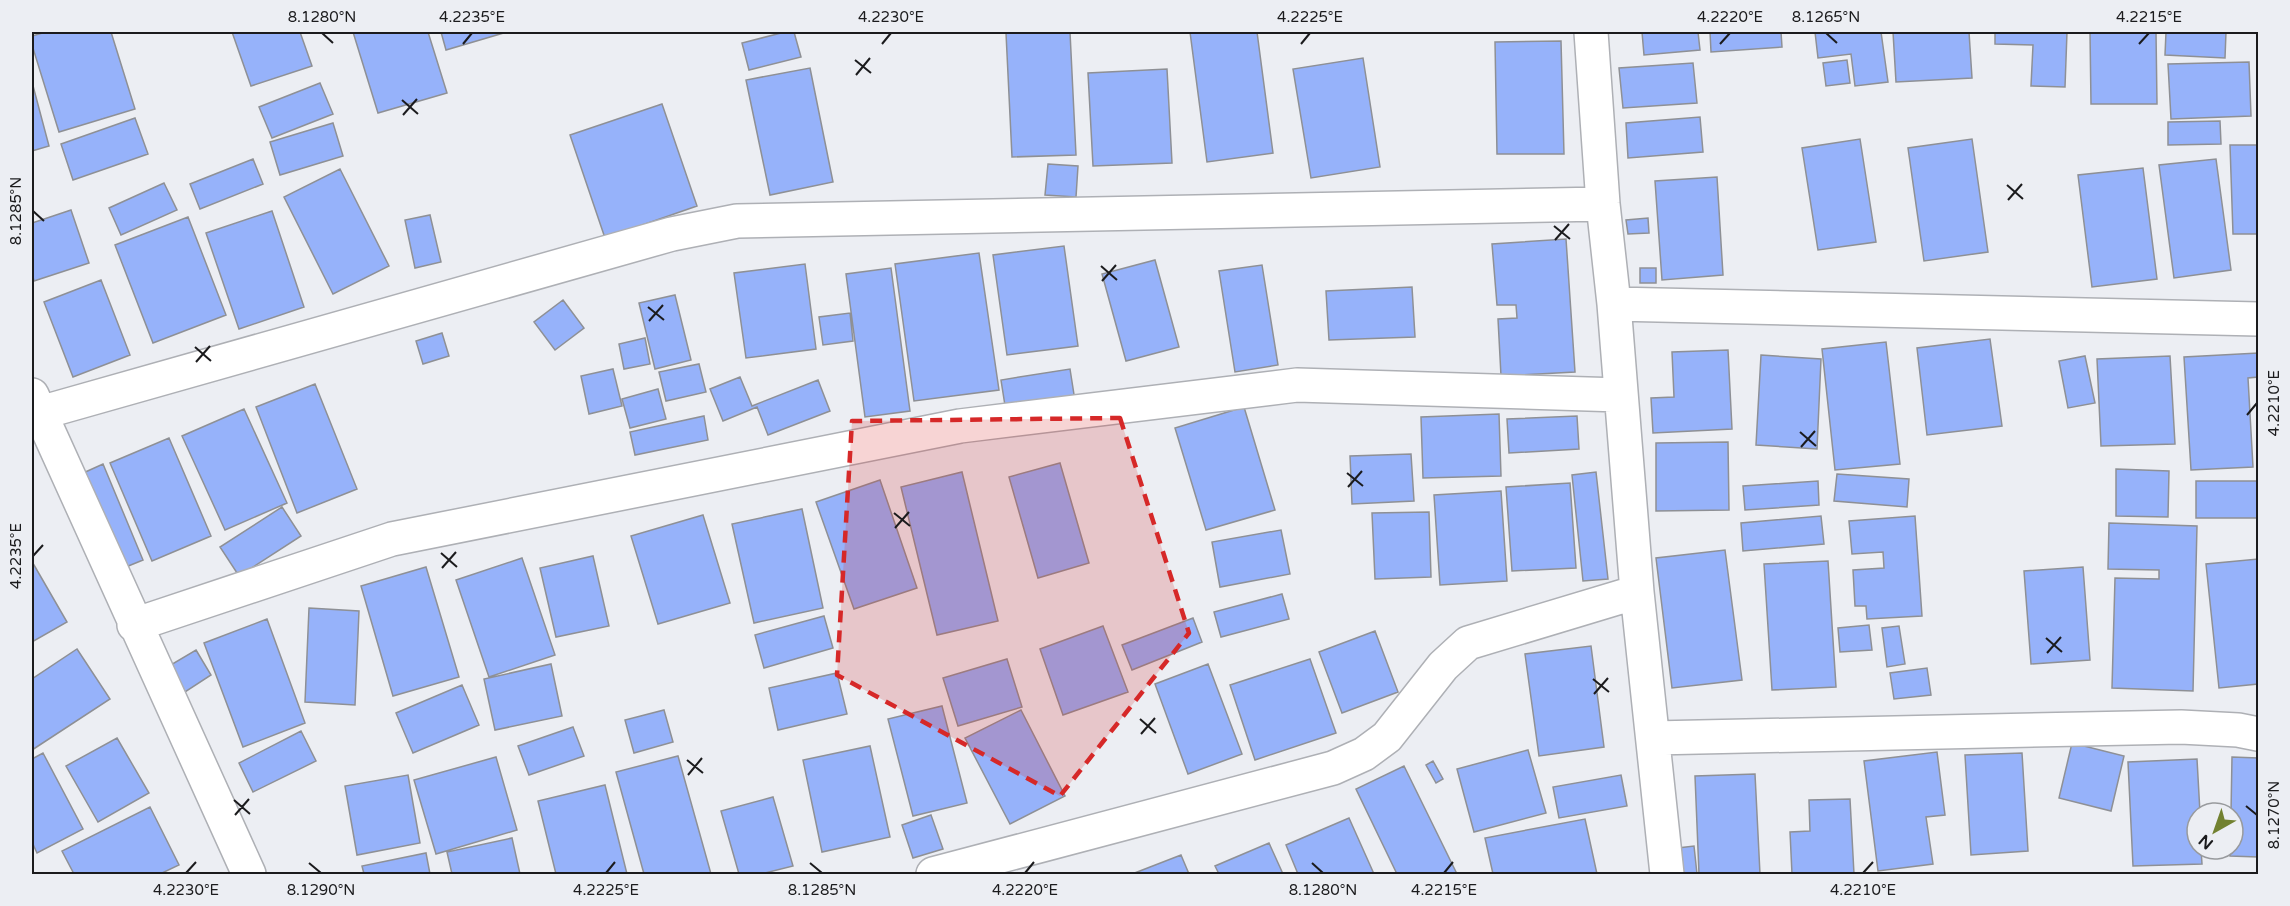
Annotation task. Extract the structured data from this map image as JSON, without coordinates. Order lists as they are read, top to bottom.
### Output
{
  "north": "bottom left",
  "coordinates": [
    "8.1280°N",
    "4.2235°E",
    "4.2230°E",
    "4.2225°E",
    "4.2220°E",
    "8.1265°N",
    "4.2215°E",
    "8.1285°N",
    "4.2210°E",
    "8.1270°N",
    "8.1290°N"
  ]
}
